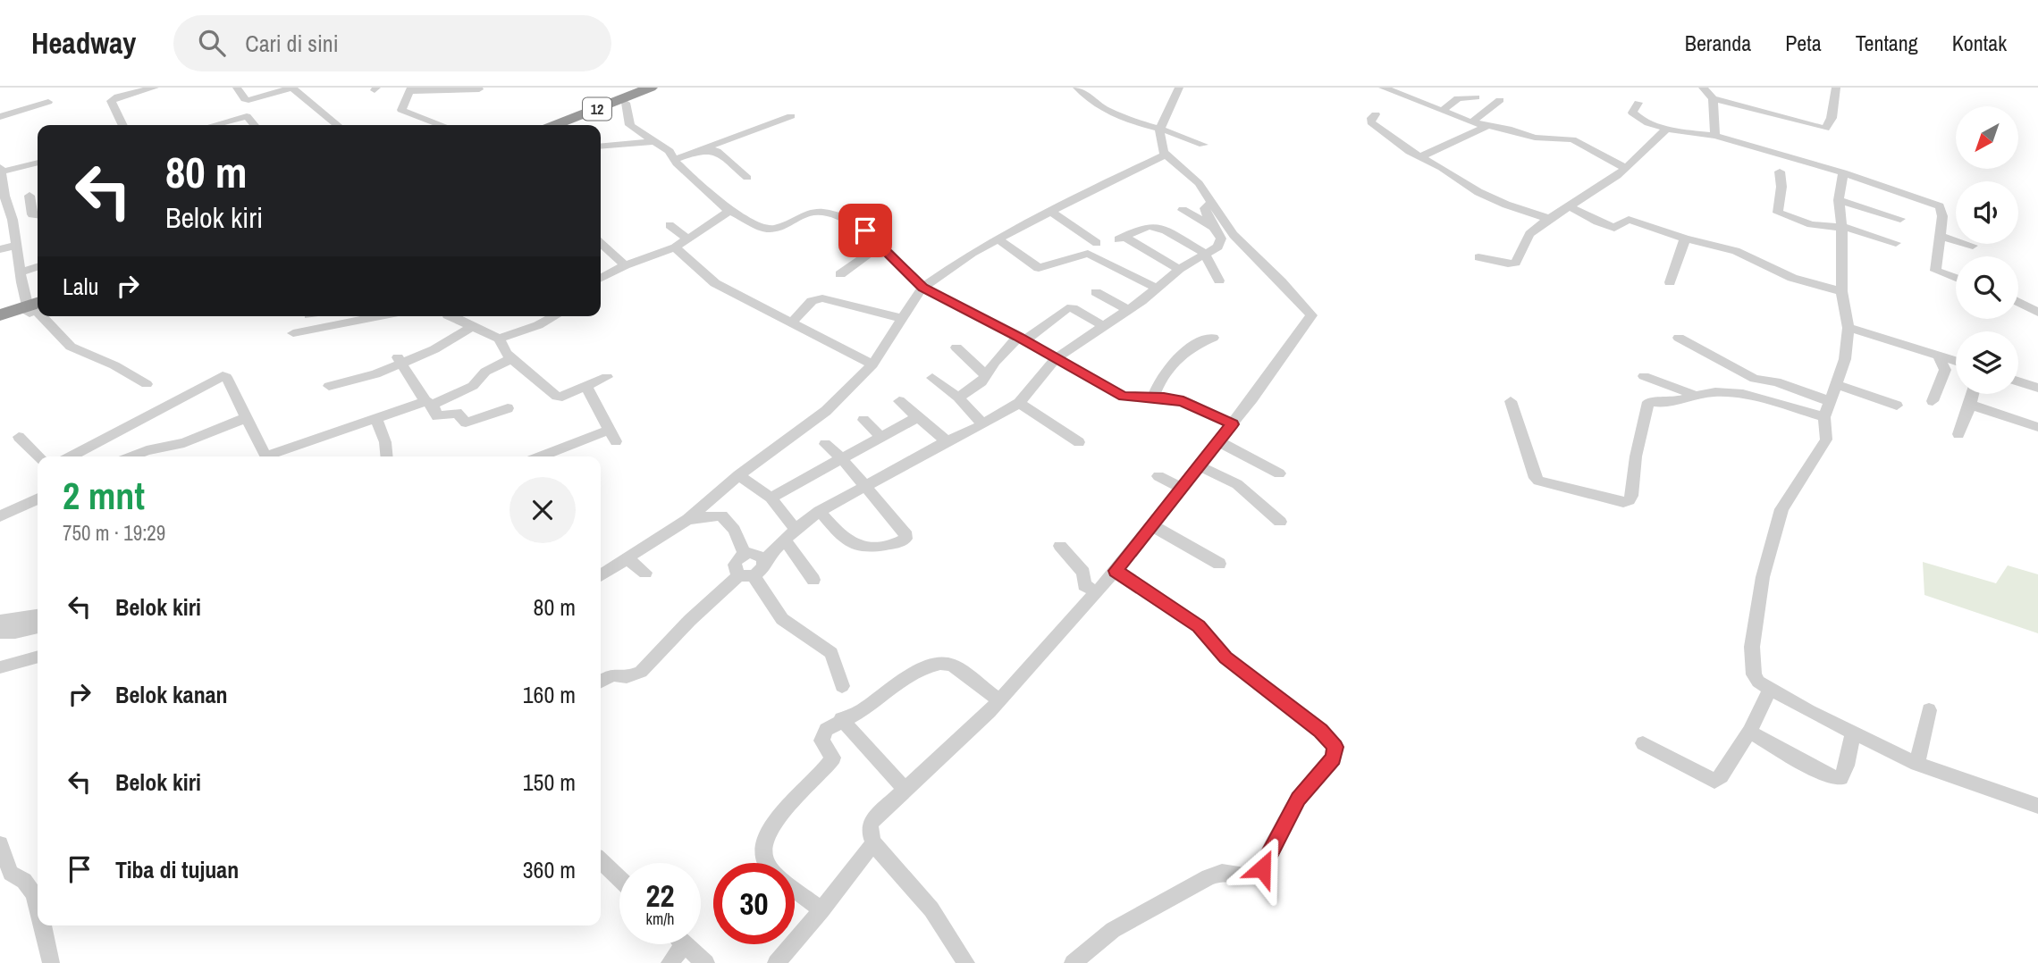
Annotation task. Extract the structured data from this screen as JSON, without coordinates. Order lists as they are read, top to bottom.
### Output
{
  "streets": {
    "highway": ["12"]
  },
  "north": "bottom left",
  "page": {
    "header": "Headway",
    "search": "Cari di sini",
    "nav": [
      "Beranda",
      "Peta",
      "Tentang",
      "Kontak"
    ],
    "turn": ["80 m", "Belok kiri"],
    "then": "Lalu",
    "heading": ["2 mnt", "750 m · 19:29"],
    "list": [
      {
        "name": "Belok kiri",
        "value": "80 m"
      },
      {
        "name": "Belok kanan",
        "value": "160 m"
      },
      {
        "name": "Belok kiri",
        "value": "150 m"
      },
      {
        "name": "Tiba di tujuan",
        "value": "360 m"
      }
    ],
    "speed": "22 km/h",
    "limit": "30"
  }
}
